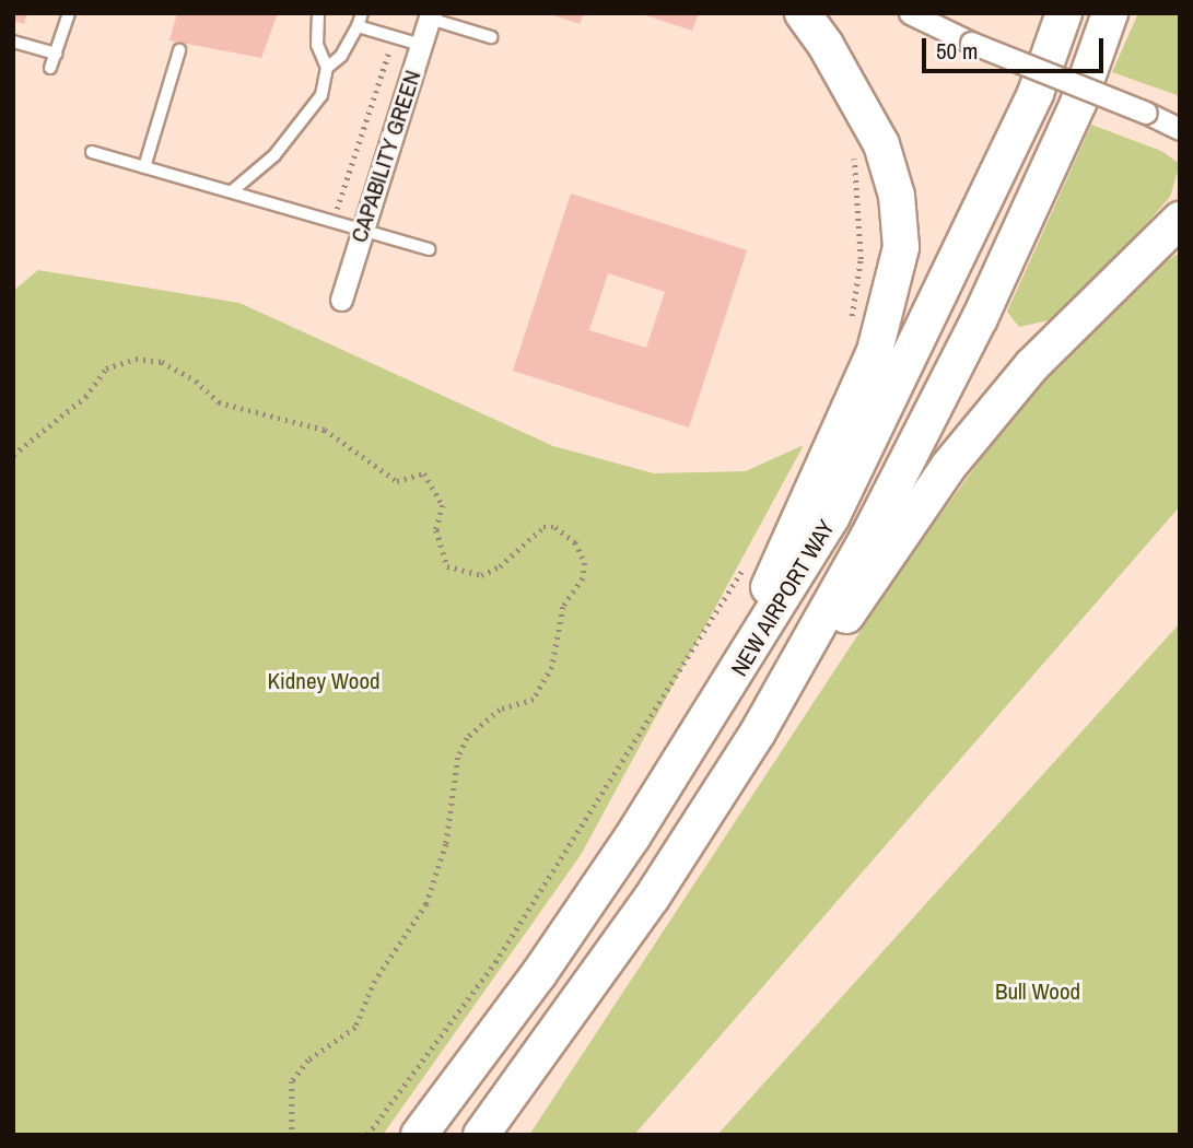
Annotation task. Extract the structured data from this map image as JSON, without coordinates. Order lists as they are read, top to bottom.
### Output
{
  "streets": {
    "highway": ["NEW AIRPORT WAY"],
    "street": ["CAPABILITY GREEN"]
  },
  "parks": ["Kidney Wood", "Bull Wood"],
  "scale_bar": "50 m"
}
